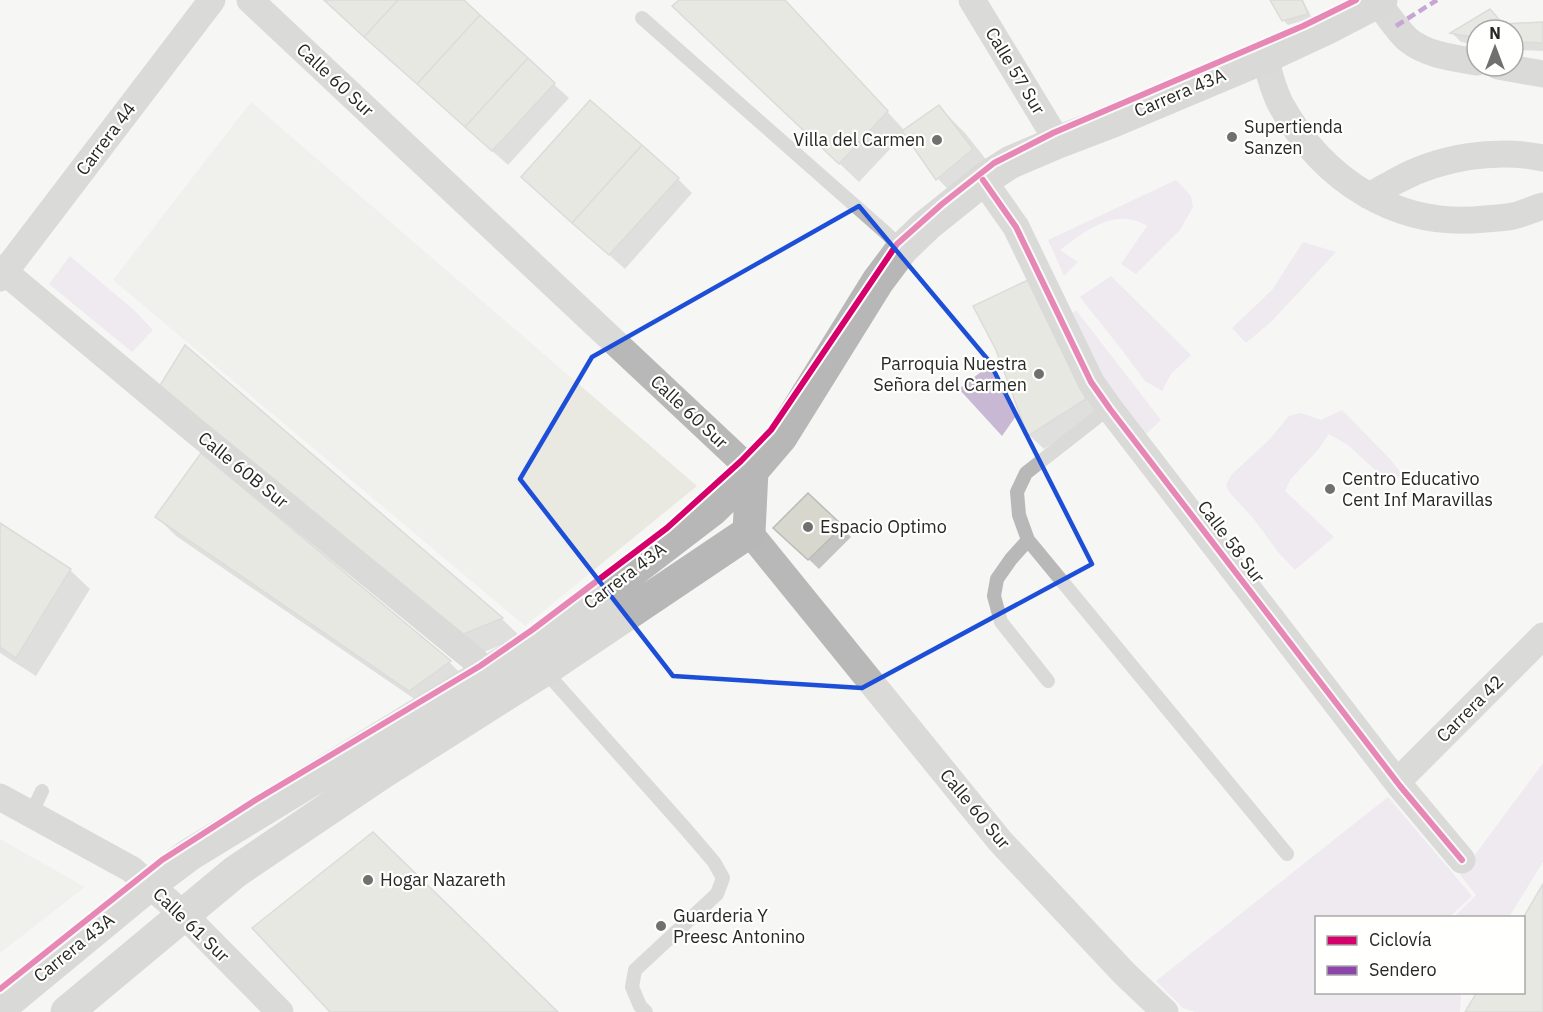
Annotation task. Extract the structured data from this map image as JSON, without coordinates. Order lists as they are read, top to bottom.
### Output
{
  "streets": {
    "main road": ["Carrera 43A"],
    "street": [
      "Calle 57 Sur",
      "Calle 60 Sur",
      "Carrera 44",
      "Calle 60B Sur",
      "Calle 58 Sur",
      "Carrera 42",
      "Calle 61 Sur"
    ]
  },
  "crossings": [
    ["Calle 57 Sur", "Carrera 43A"],
    ["Calle 60 Sur", "Carrera 43A"],
    ["Carrera 43A", "Calle 60B Sur"],
    ["Carrera 43A", "Calle 58 Sur"],
    ["Carrera 43A", "Calle 61 Sur"],
    ["Carrera 44", "Calle 60B Sur"],
    ["Calle 58 Sur", "Carrera 42"]
  ],
  "places": [
    "Supertienda Sanzen",
    "Villa del Carmen",
    "Parroquia Nuestra Señora del Carmen",
    "Centro Educativo Cent Inf Maravillas",
    "Espacio Optimo",
    "Hogar Nazareth",
    "Guarderia Y Preesc Antonino"
  ],
  "legend": ["Ciclovía", "Sendero"],
  "north": "top"
}
